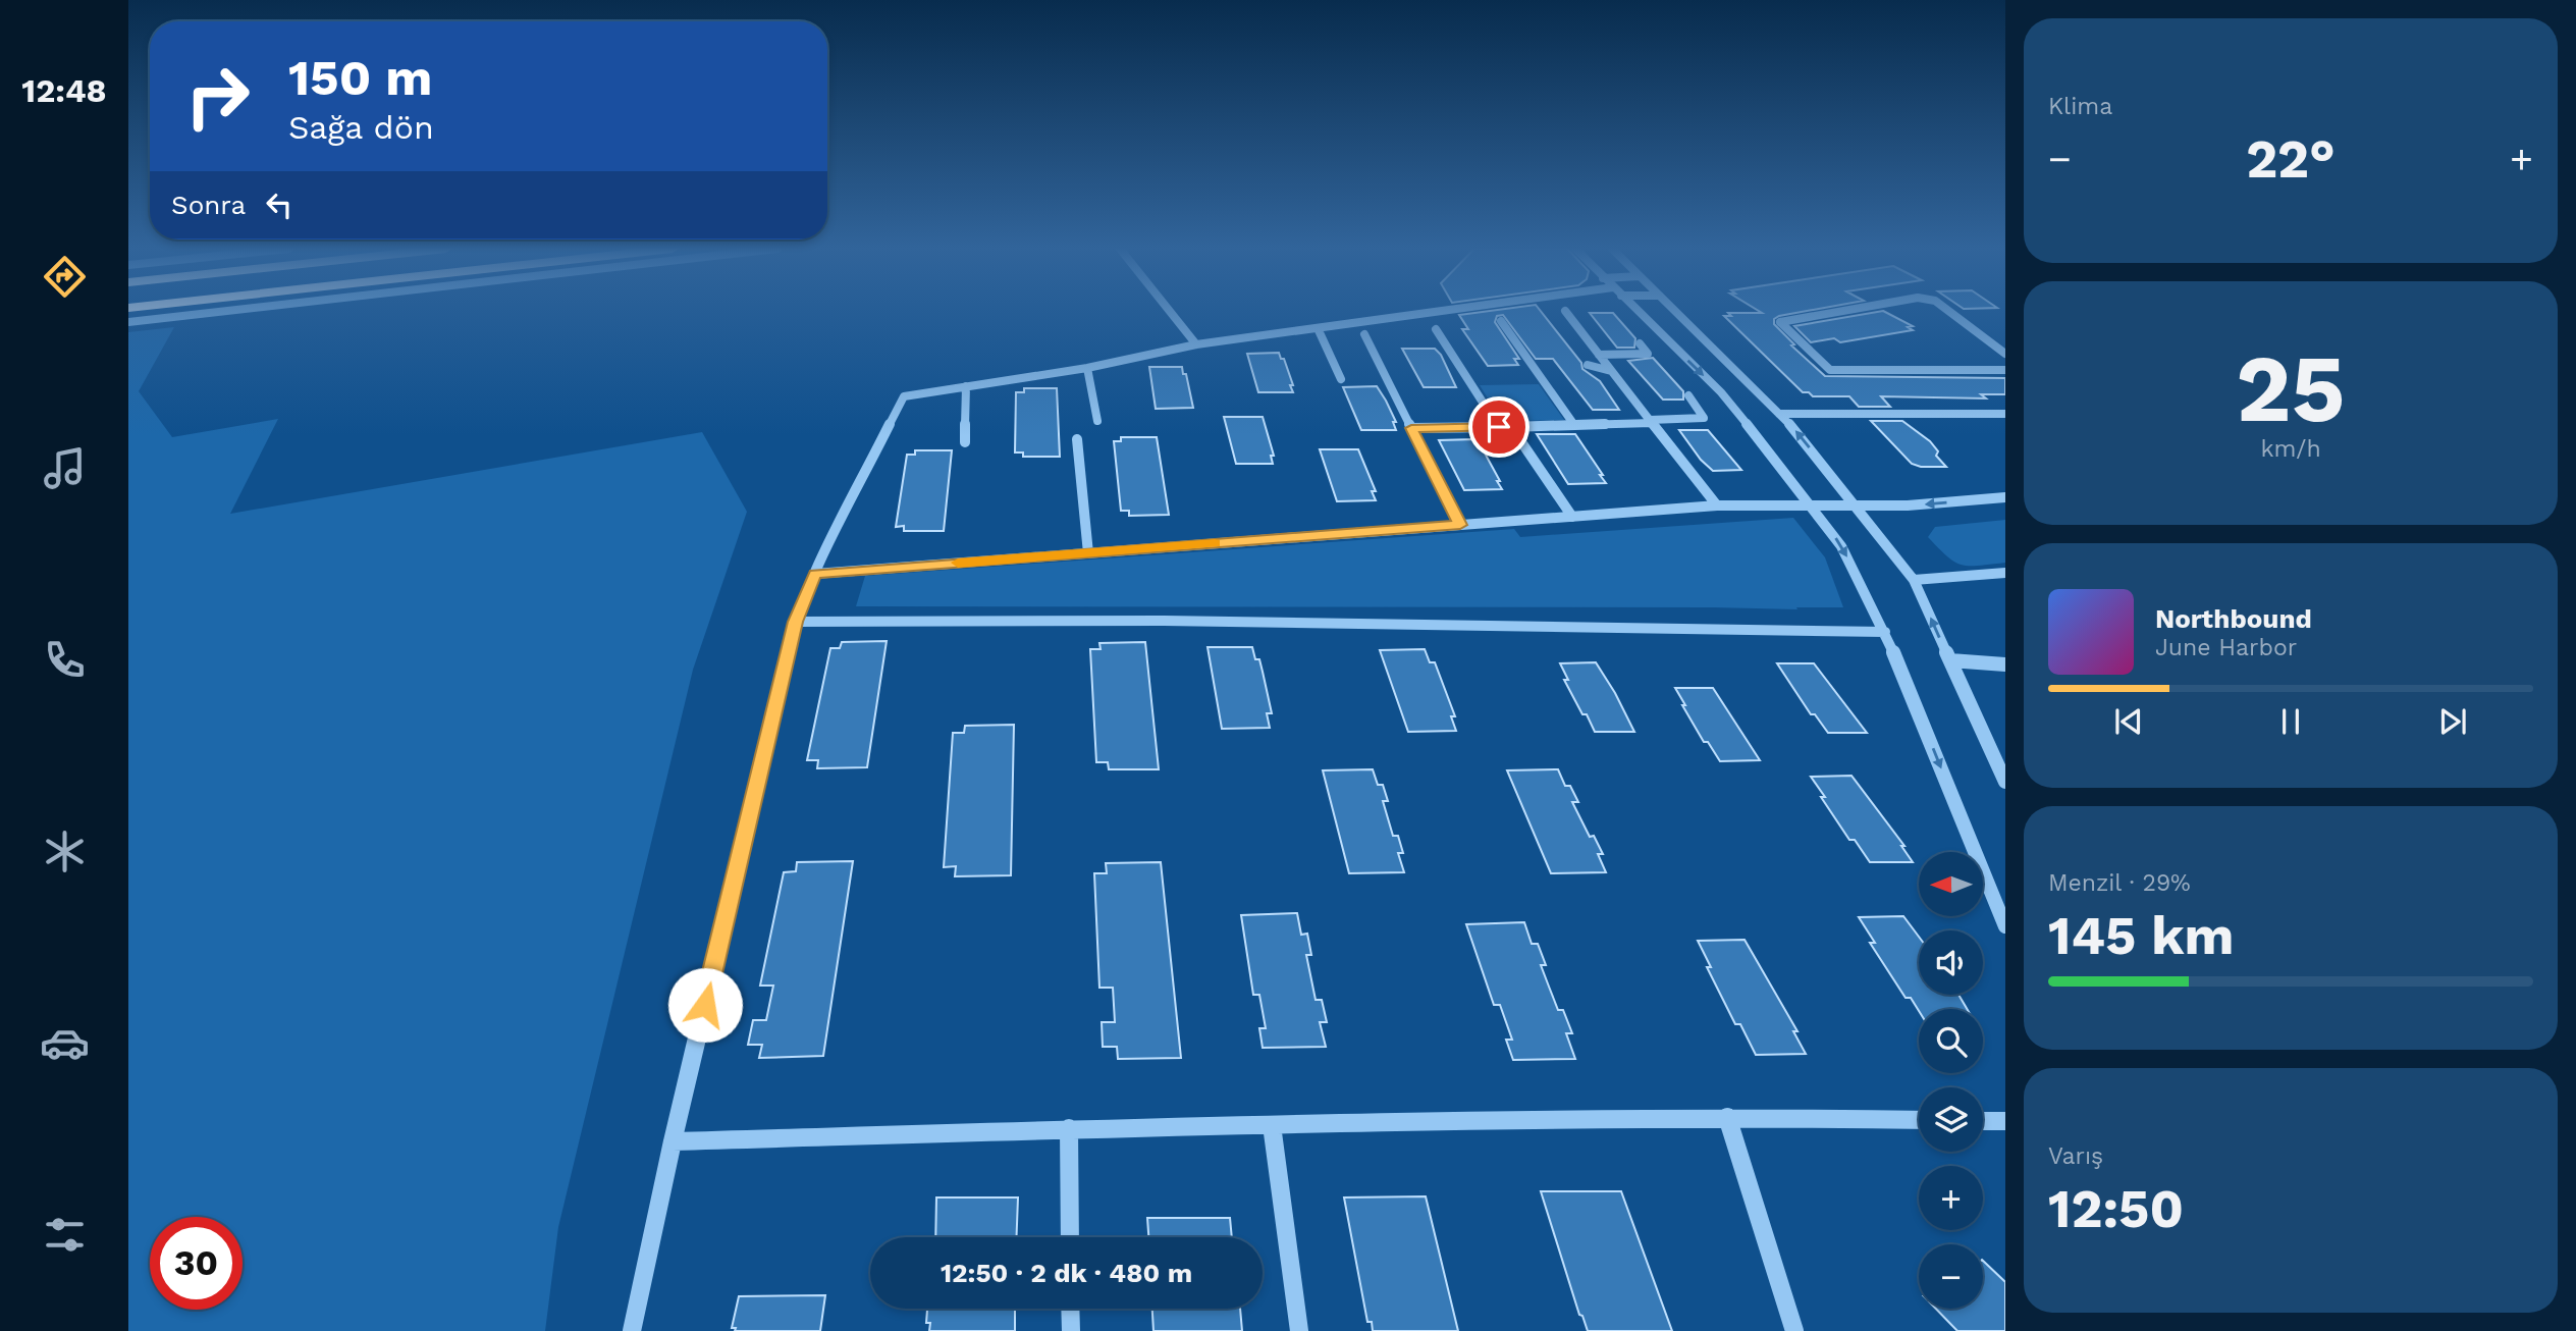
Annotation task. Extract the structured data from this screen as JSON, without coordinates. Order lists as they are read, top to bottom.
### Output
{
  "north": "left",
  "page": {
    "tabs": "12:48",
    "tile": [
      "Klima",
      ["25", "km/h"],
      ["Menzil · 29%", "145 km"],
      ["Varış", "12:50"]
    ],
    "turn": ["150 m", "Sağa dön"],
    "heat": ["−", "22°", "+"],
    "then": "Sonra",
    "song": ["Northbound", "June Harbor"],
    "map_buttons": ["+", "−"],
    "limit": "30",
    "trip": "12:50 · 2 dk · 480 m"
  }
}
